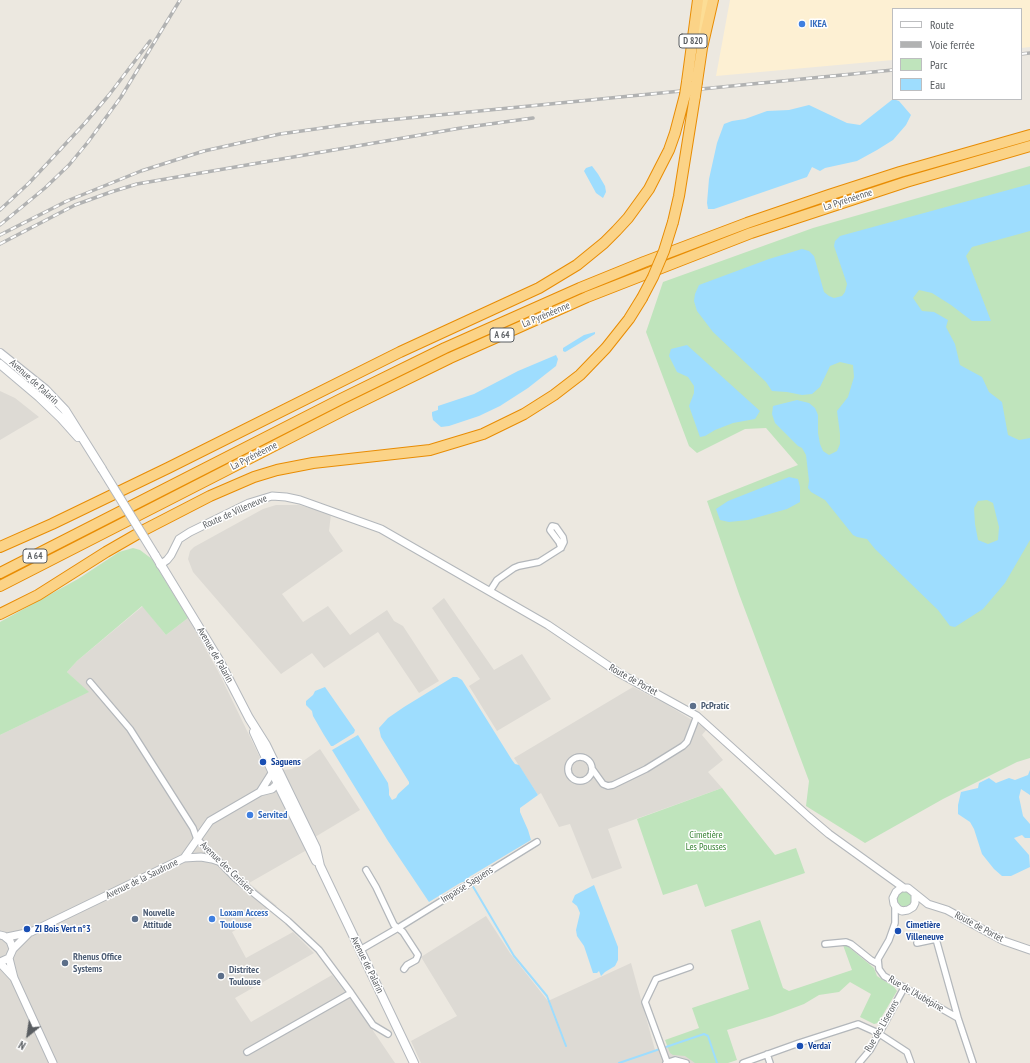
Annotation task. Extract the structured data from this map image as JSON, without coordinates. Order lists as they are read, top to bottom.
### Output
{
  "streets": {
    "highway": ["D 820", "La Pyrénéenne", "A 64"],
    "main road": ["Avenue de Palarin"],
    "street": [
      "Route de Villeneuve",
      "Route de Portet",
      "Avenue des Cerisiers",
      "Avenue de la Saudrune",
      "Impasse Saguens",
      "Rue de l'Aubépine",
      "Rue des Liserons"
    ]
  },
  "crossings": [
    ["Avenue de Palarin", "Route de Villeneuve"],
    ["Avenue de Palarin", "Avenue de la Saudrune"],
    ["Avenue de Palarin", "Impasse Saguens"],
    ["Route de Villeneuve", "Route de Portet"],
    ["Avenue des Cerisiers", "Avenue de la Saudrune"],
    ["Rue de l'Aubépine", "Rue des Liserons"]
  ],
  "parks": ["Cimetière Les Pousses"],
  "places": [
    "IKEA",
    "PcPratic",
    "Saguens",
    "Servited",
    "Nouvelle Attitude",
    "Loxam Access Toulouse",
    "ZI Bois Vert n°3",
    "Cimetière Villeneuve",
    "Rhenus Office Systems",
    "Distritec Toulouse",
    "Verdaï"
  ],
  "legend": [
    "Route",
    "Voie ferrée",
    "Parc",
    "Eau"
  ],
  "north": "bottom left"
}
